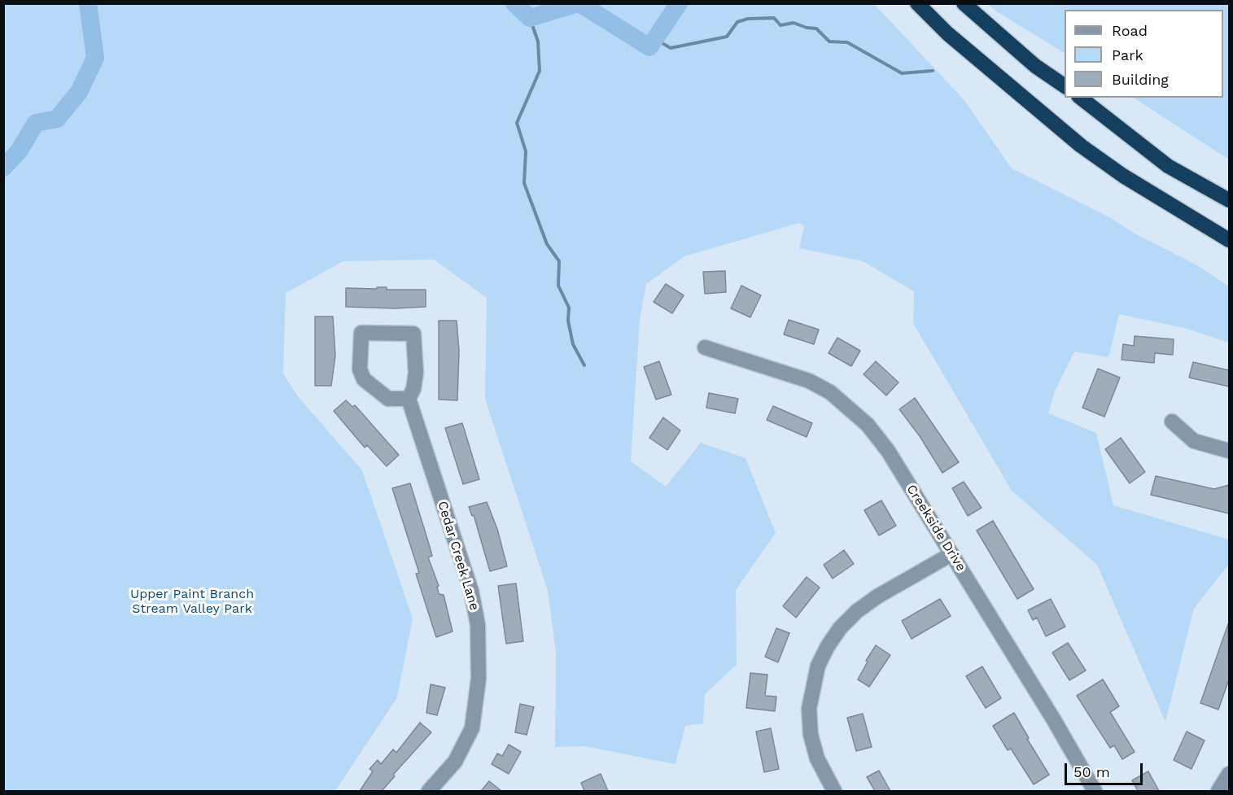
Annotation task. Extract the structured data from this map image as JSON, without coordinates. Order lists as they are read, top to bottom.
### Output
{
  "streets": {
    "street": ["Creekside Drive", "Cedar Creek Lane"]
  },
  "parks": ["Upper Paint Branch Stream Valley Park"],
  "legend": ["Road", "Park", "Building"],
  "scale_bar": "50 m"
}
